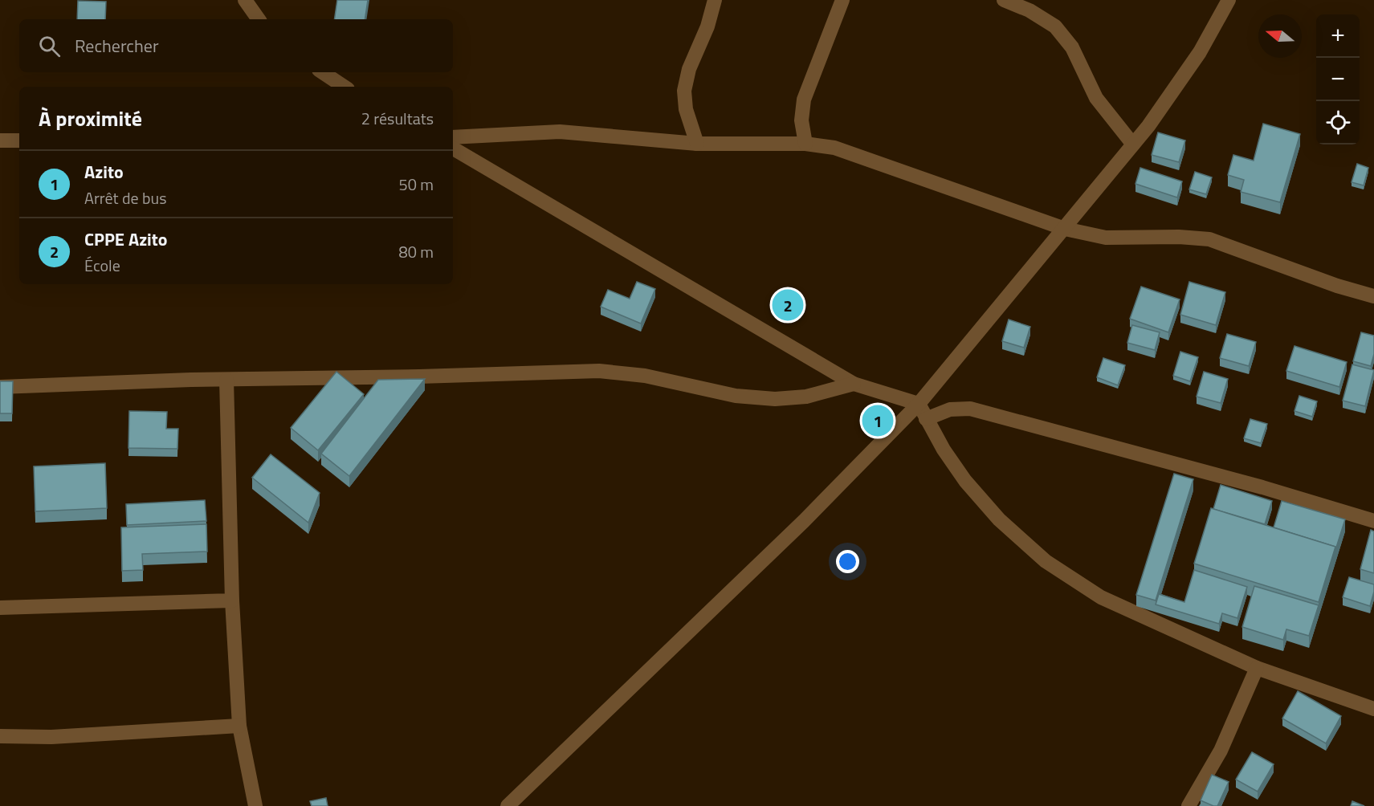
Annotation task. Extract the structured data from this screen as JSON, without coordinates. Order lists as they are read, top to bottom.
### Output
{
  "north": "left",
  "page": {
    "map_buttons": ["+", "−"],
    "search": "Rechercher",
    "heading": ["À proximité", "2 résultats"],
    "list": [
      {
        "mark": "1",
        "name": "Azito",
        "note": "Arrêt de bus",
        "value": "50 m"
      },
      {
        "mark": "2",
        "name": "CPPE Azito",
        "note": "École",
        "value": "80 m"
      }
    ],
    "pins": ["2", "1"]
  }
}
